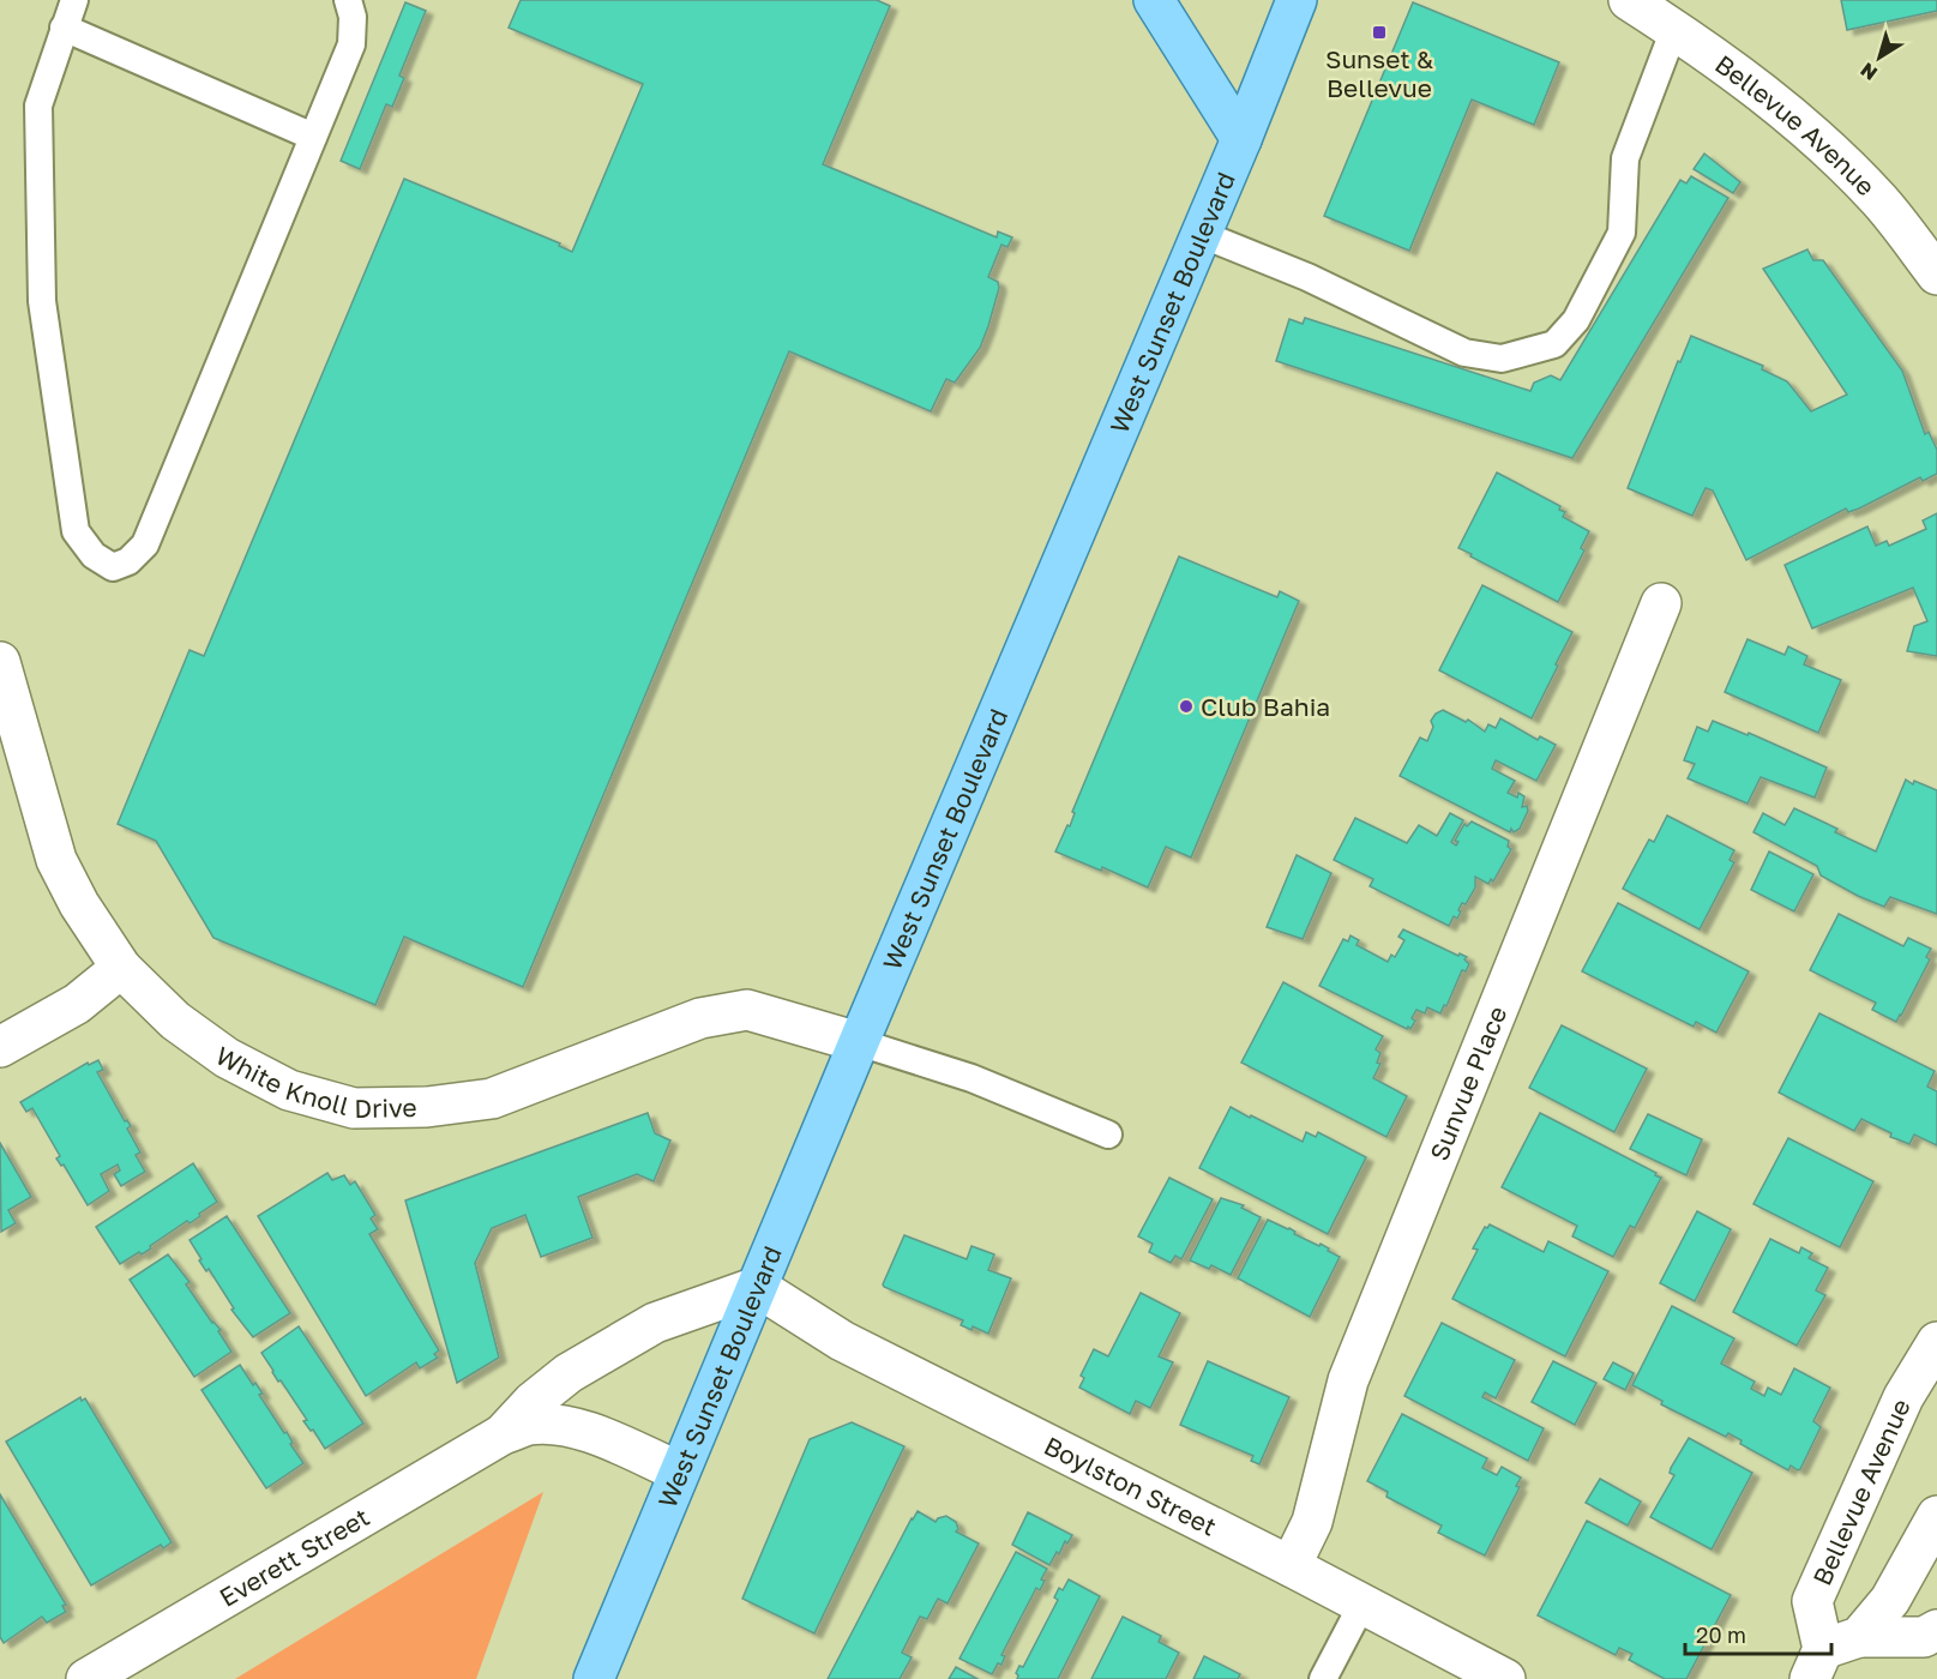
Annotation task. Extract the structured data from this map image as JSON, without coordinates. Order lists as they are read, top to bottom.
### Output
{
  "streets": {
    "main road": ["West Sunset Boulevard"],
    "street": [
      "Bellevue Avenue",
      "White Knoll Drive",
      "Sunvue Place",
      "Boylston Street",
      "Everett Street"
    ]
  },
  "crossings": [
    ["West Sunset Boulevard", "White Knoll Drive"],
    ["West Sunset Boulevard", "Boylston Street"],
    ["West Sunset Boulevard", "Everett Street"],
    ["Sunvue Place", "Boylston Street"],
    ["Boylston Street", "Everett Street"]
  ],
  "places": {
    "transit": ["Sunset & Bellevue"],
    "other": ["Club Bahia"]
  },
  "scale_bar": "20 m",
  "north": "bottom left"
}
